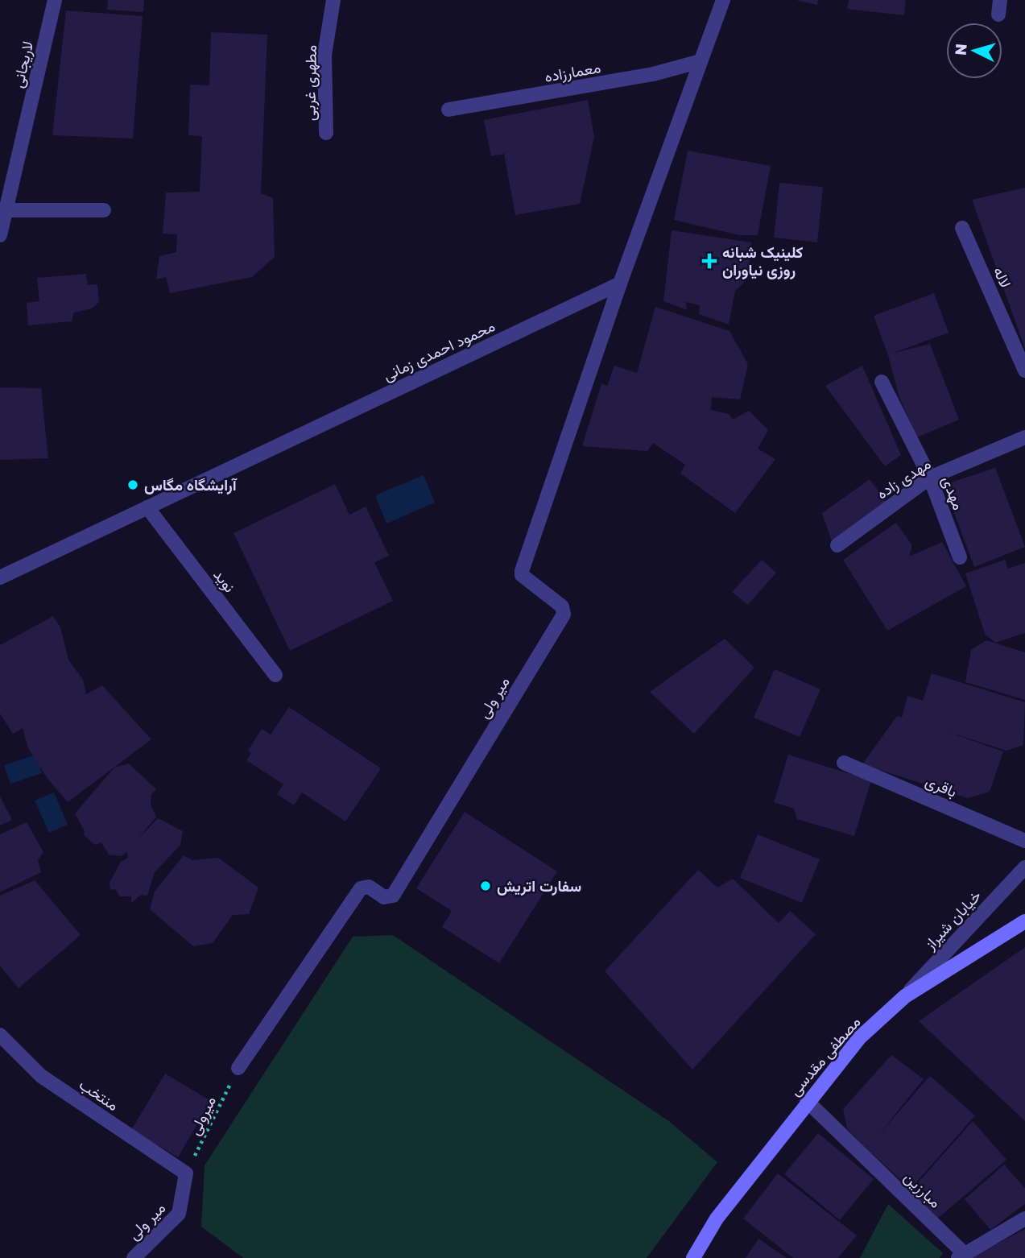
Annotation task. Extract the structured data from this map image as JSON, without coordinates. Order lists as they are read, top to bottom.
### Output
{
  "streets": {
    "main road": ["مصطفی مقدسی"],
    "street": [
      "لاریجانی",
      "معمارزاده",
      "مطهری غربی",
      "لاله",
      "محمود احمدی زمانی",
      "مهدی زاده",
      "مهدی",
      "نوید",
      "میر ولی",
      "باقری",
      "خیابان شیراز",
      "منتخب",
      "مبارزین"
    ],
    "path": ["میرولی"]
  },
  "crossings": [
    ["محمود احمدی زمانی", "نوید"],
    ["محمود احمدی زمانی", "میر ولی"],
    ["مهدی زاده", "مهدی"],
    ["میر ولی", "منتخب"],
    ["میر ولی", "میرولی"],
    ["خیابان شیراز", "مصطفی مقدسی"],
    ["مصطفی مقدسی", "مبارزین"],
    ["منتخب", "میرولی"]
  ],
  "places": {
    "health": ["کلینیک شبانه روزی نیاوران"],
    "other": ["آرایشگاه مگاس", "سفارت اتریش"]
  },
  "north": "left"
}
